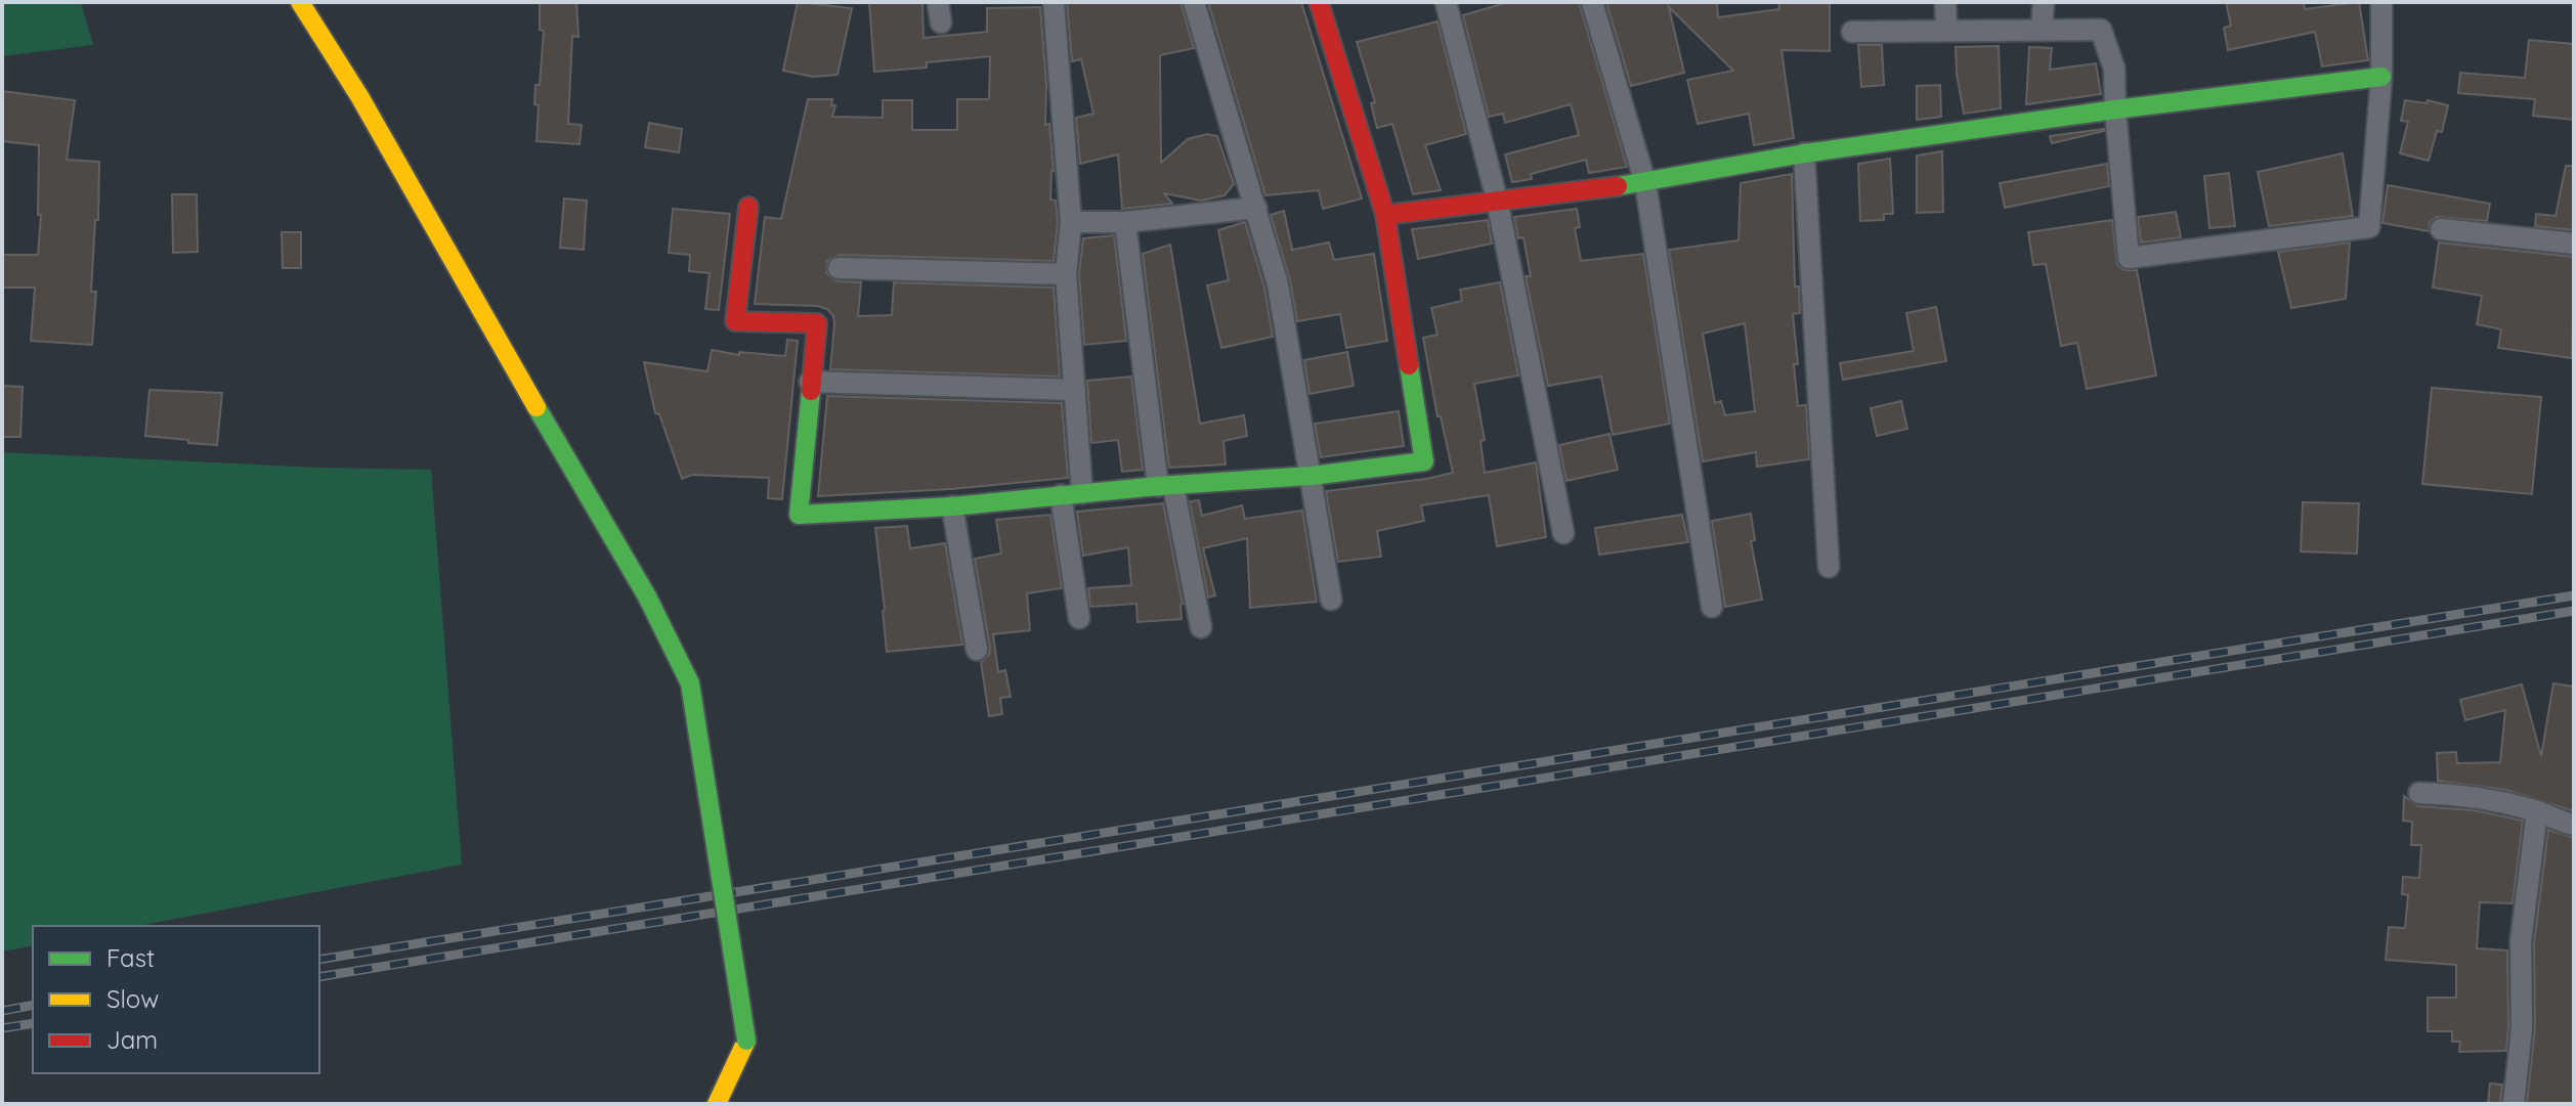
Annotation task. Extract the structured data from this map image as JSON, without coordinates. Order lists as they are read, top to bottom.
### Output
{
  "legend": ["Fast", "Slow", "Jam"]
}
